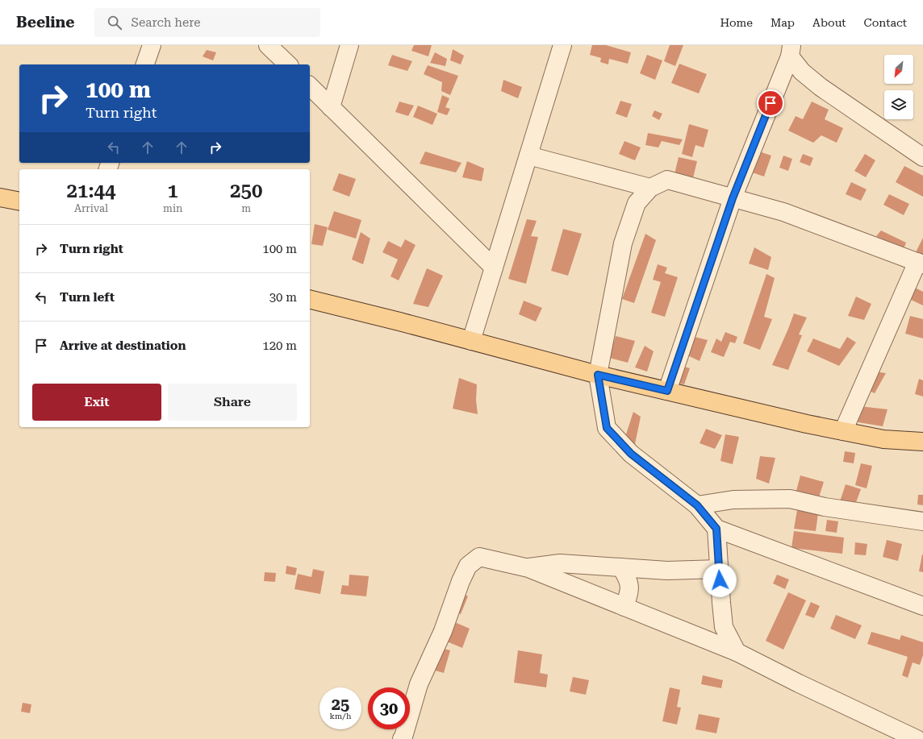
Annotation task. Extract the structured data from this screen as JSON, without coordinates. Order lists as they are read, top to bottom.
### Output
{
  "north": "bottom left",
  "page": {
    "header": "Beeline",
    "search": "Search here",
    "nav": [
      "Home",
      "Map",
      "About",
      "Contact"
    ],
    "turn": ["100 m", "Turn right"],
    "eta": [
      "21:44",
      "Arrival",
      "1",
      "min",
      "250",
      "m"
    ],
    "list": [
      {
        "name": "Turn right",
        "value": "100 m"
      },
      {
        "name": "Turn left",
        "value": "30 m"
      },
      {
        "name": "Arrive at destination",
        "value": "120 m"
      }
    ],
    "buttons": ["Exit", "Share"],
    "speed": "25 km/h",
    "limit": "30"
  }
}
